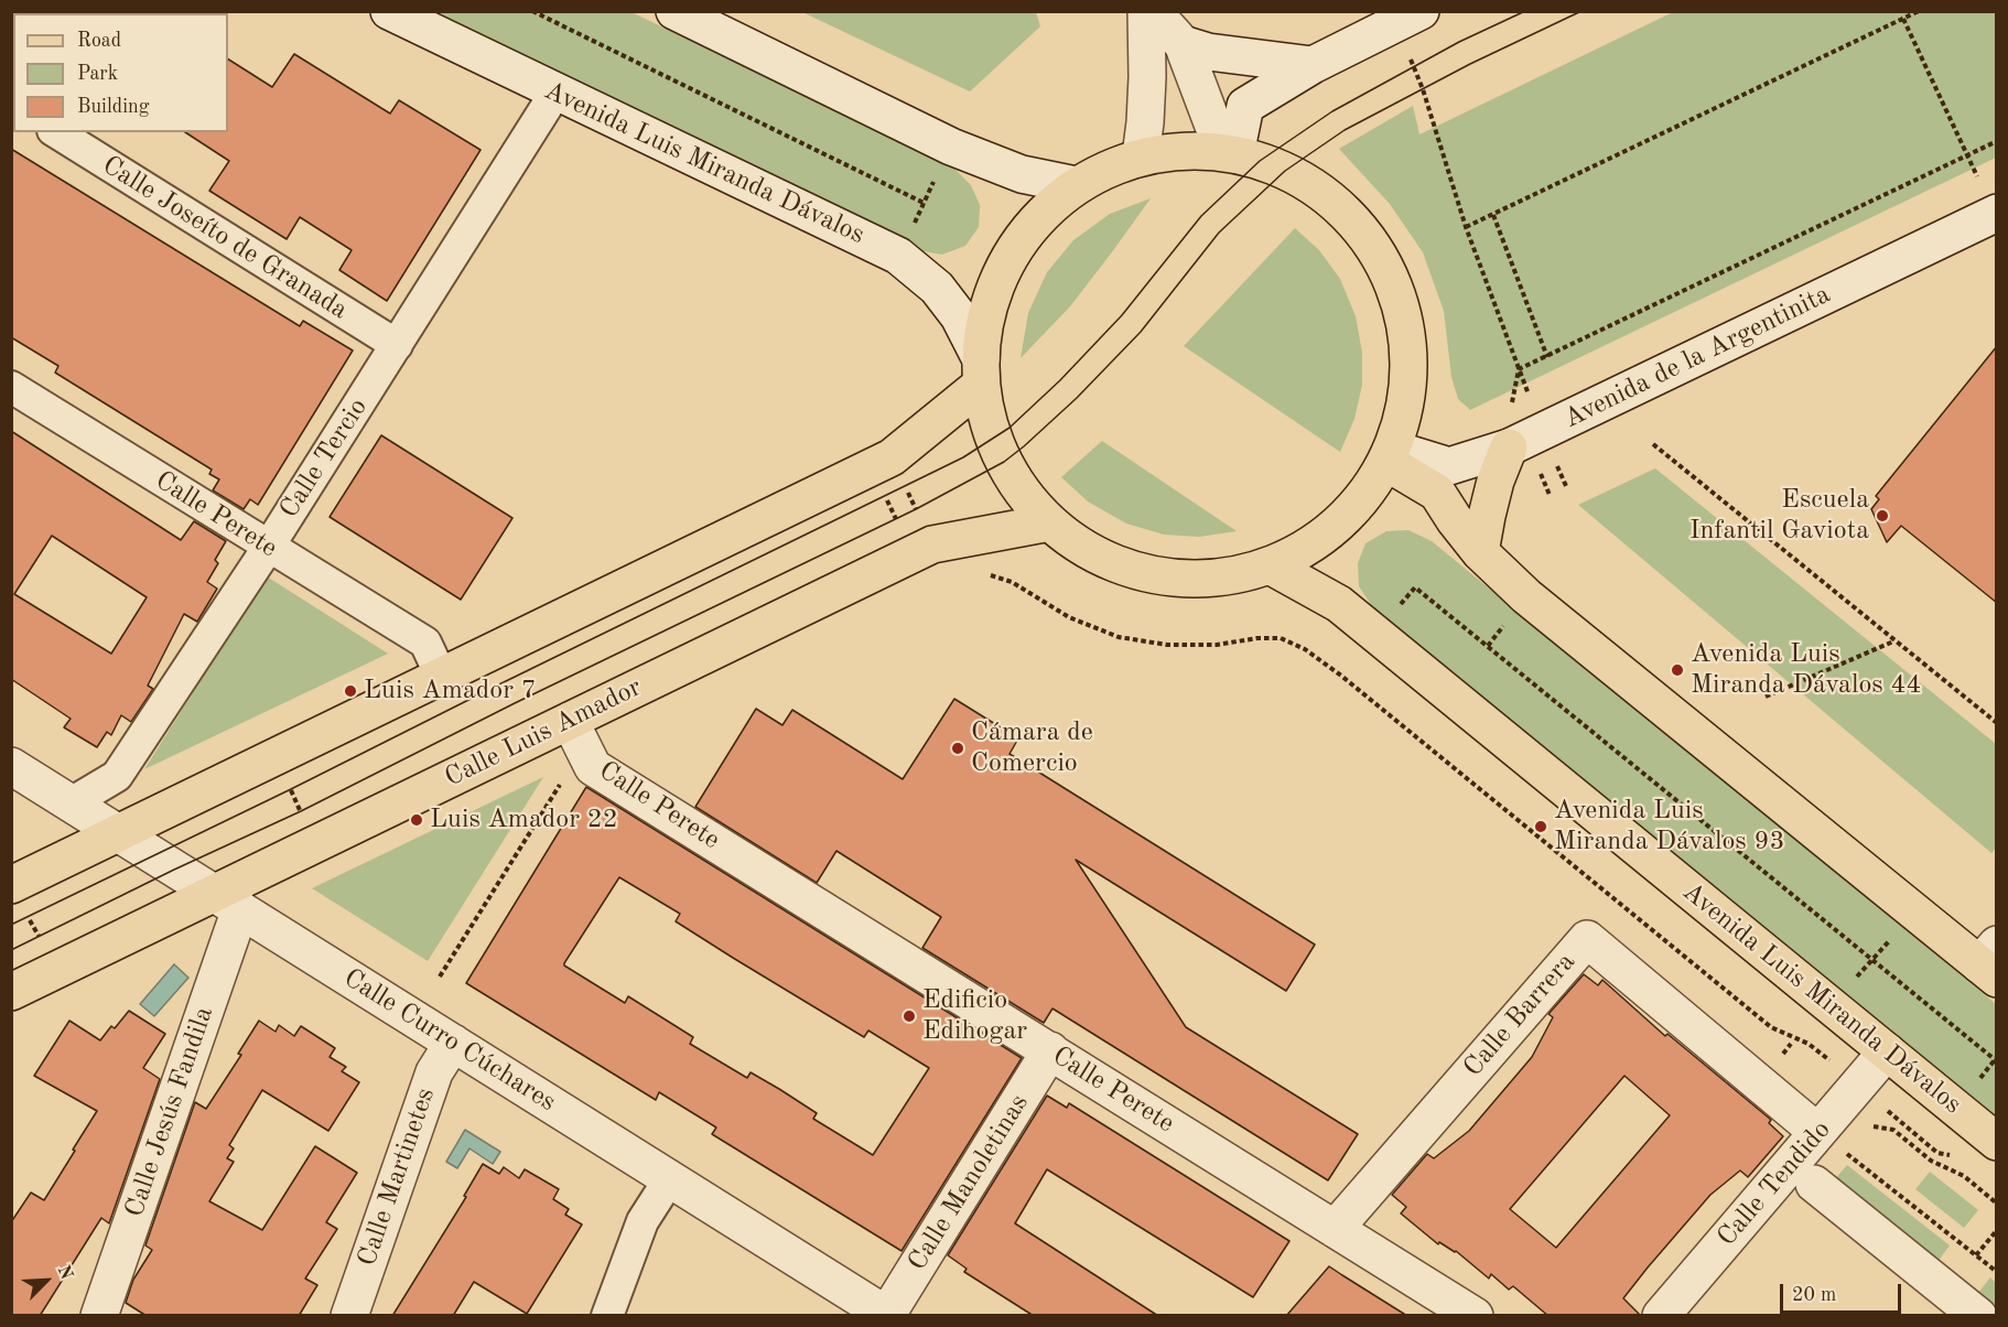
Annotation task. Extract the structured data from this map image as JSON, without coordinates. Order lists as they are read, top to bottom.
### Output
{
  "streets": {
    "main road": ["Avenida Luis Miranda Dávalos", "Calle Luis Amador"],
    "street": [
      "Calle Joseíto de Granada",
      "Avenida de la Argentinita",
      "Calle Tercio",
      "Calle Perete",
      "Calle Barrera",
      "Calle Curro Cúchares",
      "Calle Jesús Fandila",
      "Calle Martinetes",
      "Calle Manoletinas",
      "Calle Tendido"
    ]
  },
  "crossings": [
    ["Avenida Luis Miranda Dávalos", "Calle Tercio"],
    ["Avenida Luis Miranda Dávalos", "Calle Tendido"],
    ["Calle Joseíto de Granada", "Calle Tercio"],
    ["Calle Tercio", "Calle Perete"],
    ["Calle Tercio", "Calle Curro Cúchares"],
    ["Calle Perete", "Calle Luis Amador"],
    ["Calle Perete", "Calle Barrera"],
    ["Calle Perete", "Calle Manoletinas"],
    ["Calle Luis Amador", "Calle Curro Cúchares"],
    ["Calle Luis Amador", "Calle Jesús Fandila"],
    ["Calle Barrera", "Calle Tendido"],
    ["Calle Curro Cúchares", "Calle Jesús Fandila"],
    ["Calle Curro Cúchares", "Calle Martinetes"],
    ["Calle Curro Cúchares", "Calle Manoletinas"]
  ],
  "places": [
    "Escuela Infantil Gaviota",
    "Avenida Luis Miranda Dávalos 44",
    "Luis Amador 7",
    "Cámara de Comercio",
    "Luis Amador 22",
    "Avenida Luis Miranda Dávalos 93",
    "Edificio Edihogar"
  ],
  "legend": ["Road", "Park", "Building"],
  "scale_bar": "20 m",
  "north": "top right"
}
